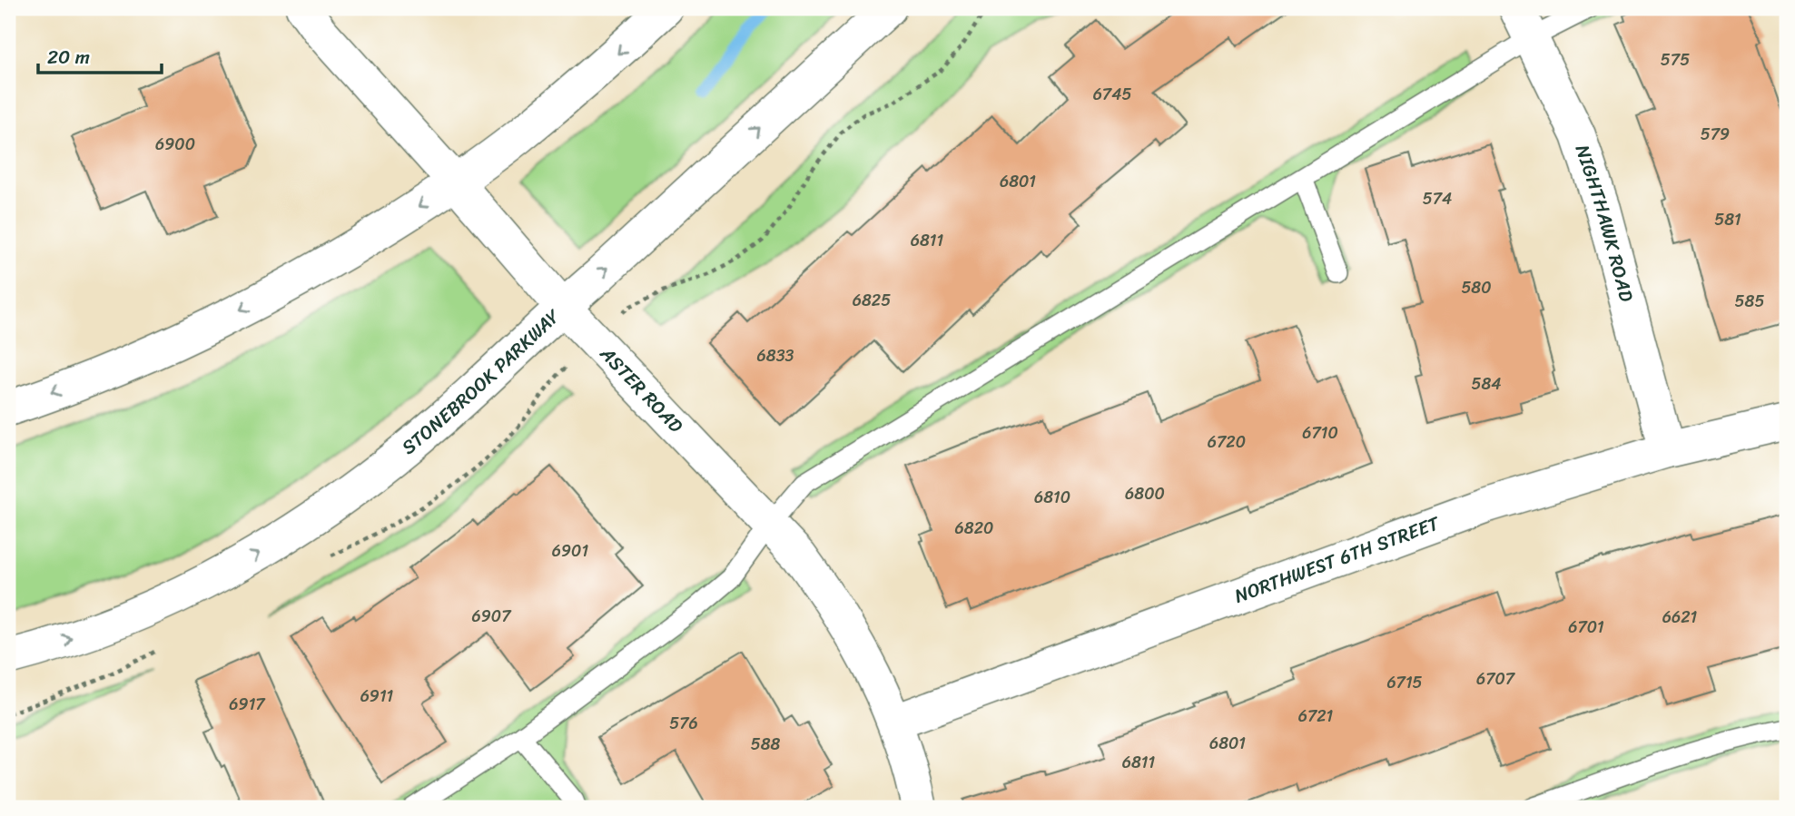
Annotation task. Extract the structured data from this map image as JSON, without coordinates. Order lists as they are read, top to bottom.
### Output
{
  "streets": {
    "street": [
      "NIGHTHAWK ROAD",
      "STONEBROOK PARKWAY",
      "ASTER ROAD",
      "NORTHWEST 6TH STREET"
    ]
  },
  "crossings": [
    ["NIGHTHAWK ROAD", "NORTHWEST 6TH STREET"],
    ["STONEBROOK PARKWAY", "ASTER ROAD"],
    ["ASTER ROAD", "NORTHWEST 6TH STREET"]
  ],
  "house_numbers": [
    "575",
    "6745",
    "579",
    "6900",
    "6801",
    "574",
    "581",
    "6811",
    "580",
    "6825",
    "585",
    "6833",
    "584",
    "6710",
    "6720",
    "6800",
    "6810",
    "6820",
    "6901",
    "6907",
    "6621",
    "6701",
    "6707",
    "6715",
    "6911",
    "6917",
    "6721",
    "576",
    "6801",
    "588",
    "6811"
  ],
  "scale_bar": "20 m"
}
